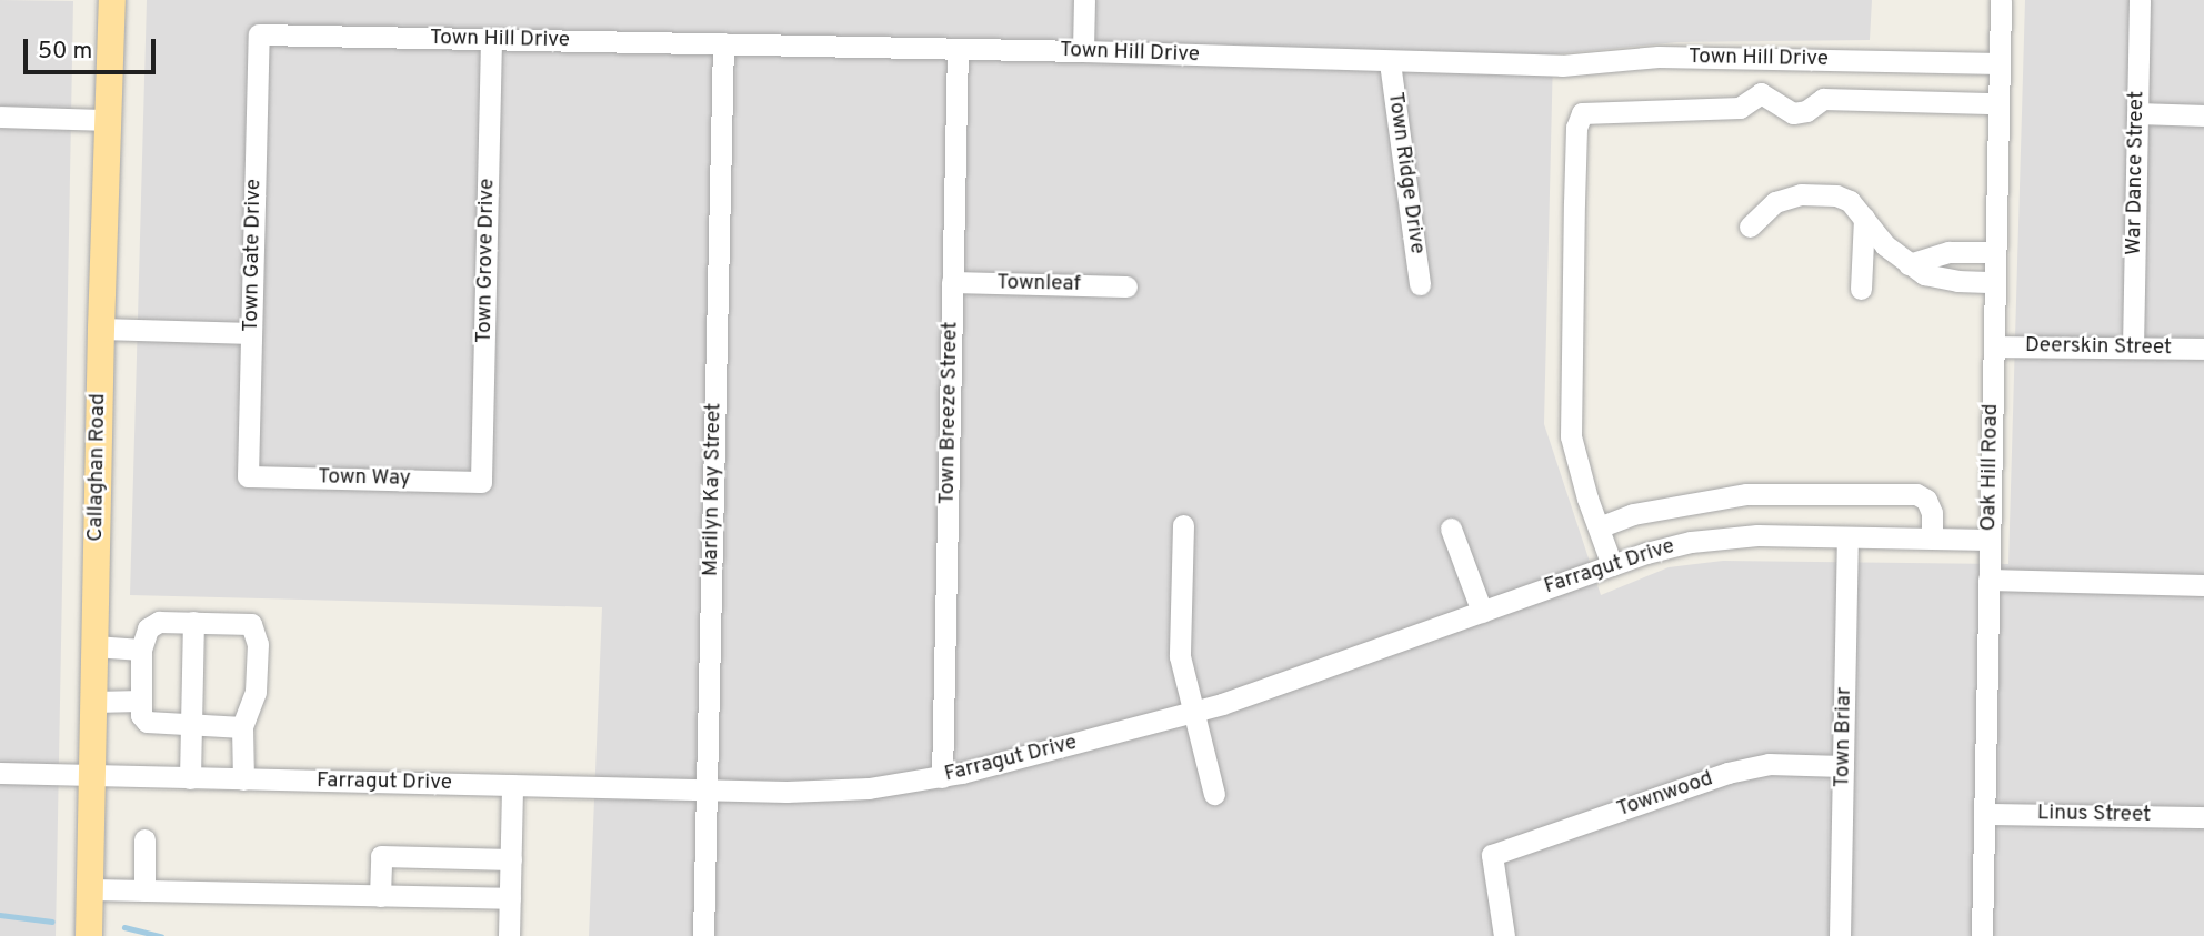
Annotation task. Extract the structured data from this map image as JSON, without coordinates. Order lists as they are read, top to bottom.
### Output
{
  "streets": {
    "main road": ["Callaghan Road"],
    "street": [
      "Town Hill Drive",
      "Town Ridge Drive",
      "War Dance Street",
      "Town Gate Drive",
      "Town Grove Drive",
      "Townleaf",
      "Deerskin Street",
      "Town Breeze Street",
      "Oak Hill Road",
      "Town Way",
      "Marilyn Kay Street",
      "Farragut Drive",
      "Town Briar",
      "Townwood",
      "Linus Street"
    ]
  },
  "crossings": [
    ["Town Hill Drive", "Town Ridge Drive"],
    ["Town Hill Drive", "Town Gate Drive"],
    ["Town Hill Drive", "Town Grove Drive"],
    ["Town Hill Drive", "Town Breeze Street"],
    ["Town Hill Drive", "Oak Hill Road"],
    ["Town Hill Drive", "Marilyn Kay Street"],
    ["War Dance Street", "Deerskin Street"],
    ["Town Gate Drive", "Town Way"],
    ["Town Grove Drive", "Town Way"],
    ["Townleaf", "Town Breeze Street"],
    ["Deerskin Street", "Oak Hill Road"],
    ["Town Breeze Street", "Farragut Drive"],
    ["Callaghan Road", "Farragut Drive"],
    ["Oak Hill Road", "Farragut Drive"],
    ["Oak Hill Road", "Linus Street"],
    ["Marilyn Kay Street", "Farragut Drive"],
    ["Farragut Drive", "Town Briar"],
    ["Town Briar", "Townwood"]
  ],
  "scale_bar": "50 m"
}
